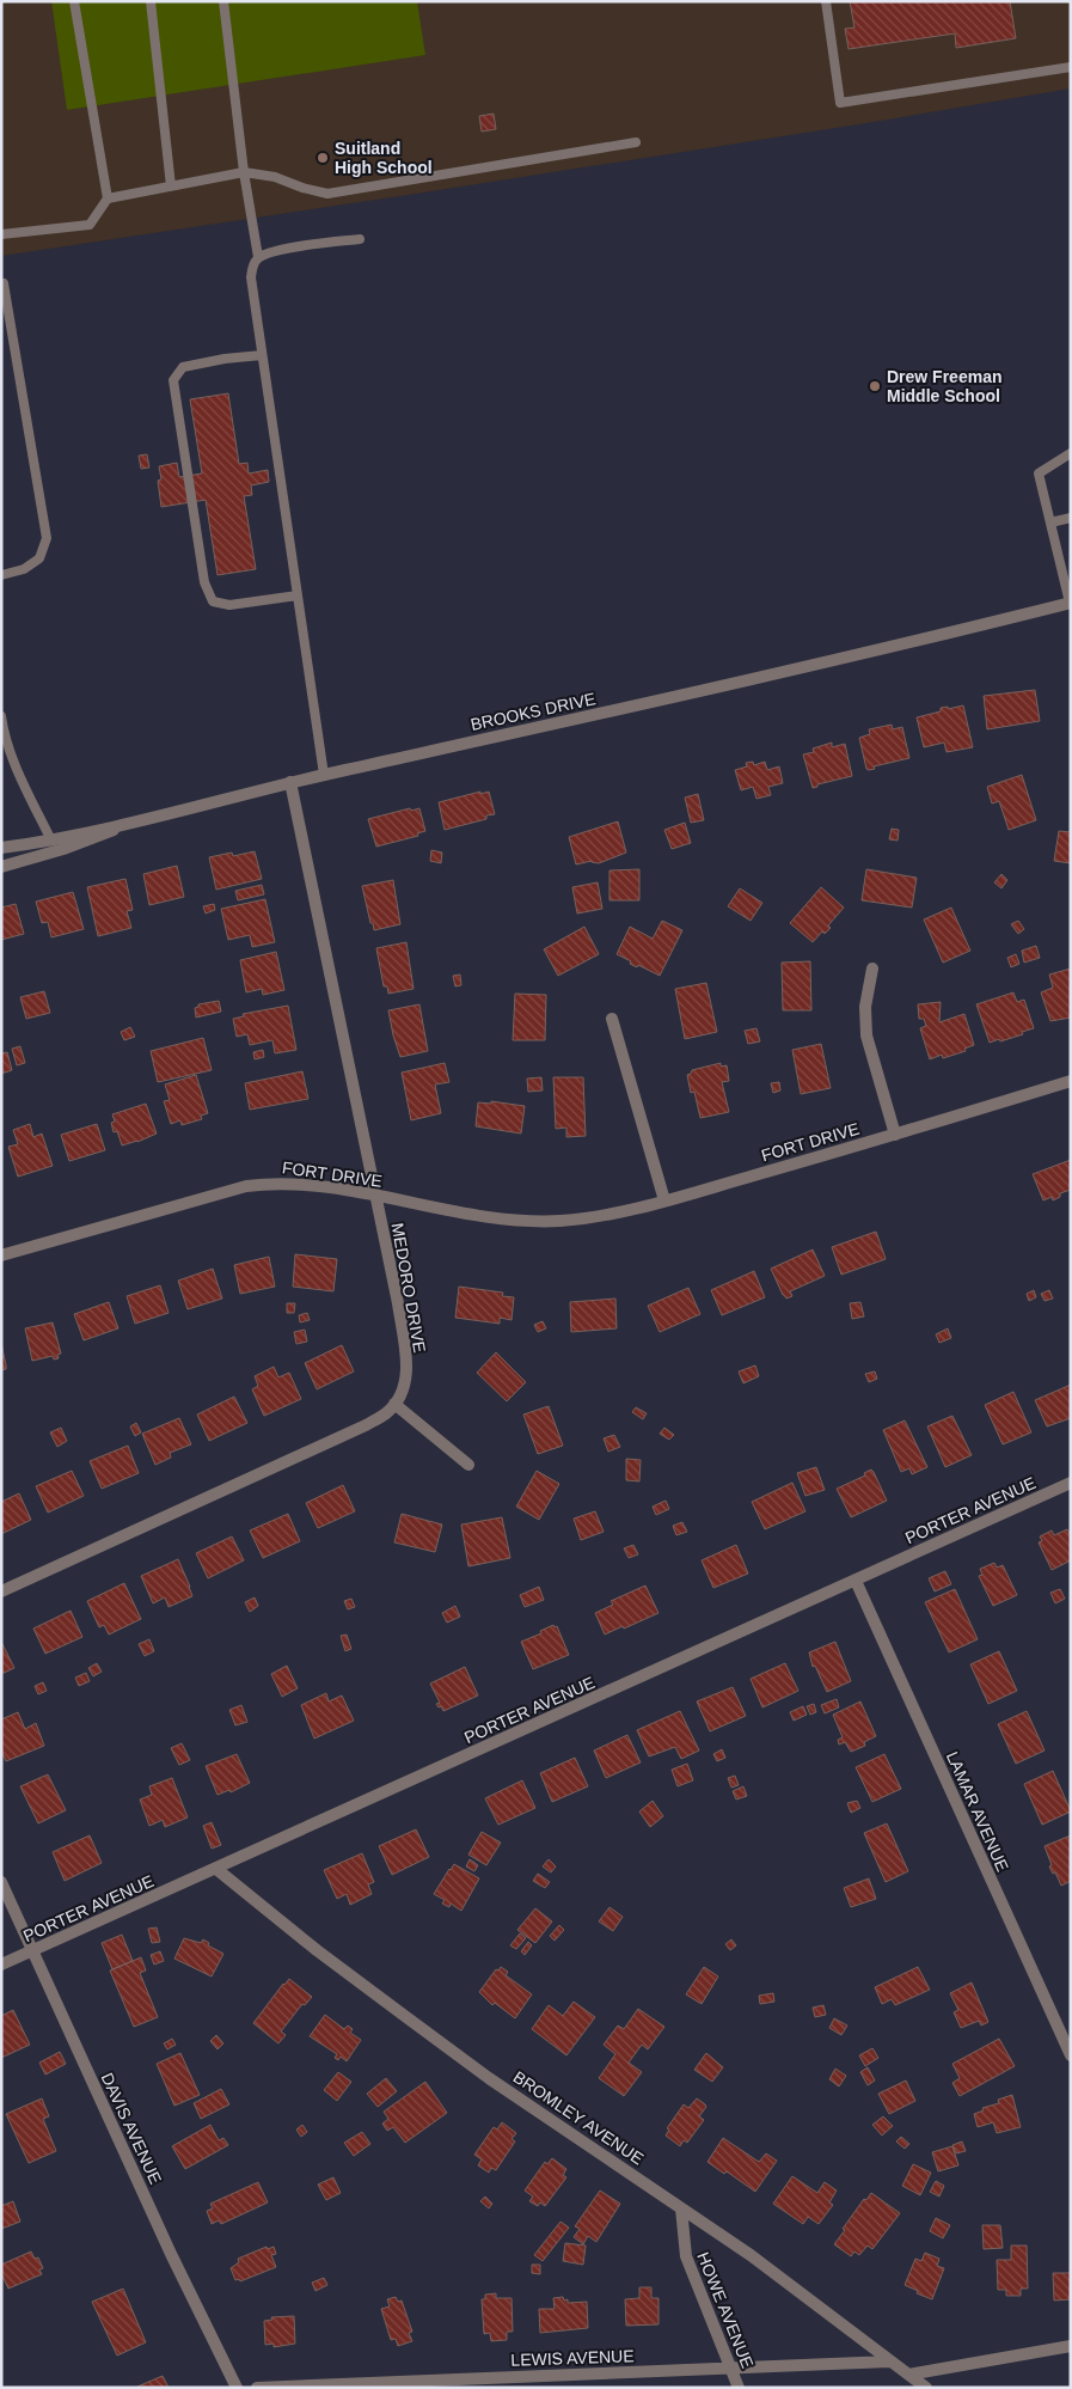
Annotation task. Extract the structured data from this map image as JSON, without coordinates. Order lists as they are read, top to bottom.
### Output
{
  "streets": {
    "street": [
      "BROOKS DRIVE",
      "FORT DRIVE",
      "MEDORO DRIVE",
      "PORTER AVENUE",
      "LAMAR AVENUE",
      "BROMLEY AVENUE",
      "DAVIS AVENUE",
      "HOWE AVENUE",
      "LEWIS AVENUE"
    ]
  },
  "crossings": [
    ["BROOKS DRIVE", "MEDORO DRIVE"],
    ["FORT DRIVE", "MEDORO DRIVE"],
    ["PORTER AVENUE", "LAMAR AVENUE"],
    ["PORTER AVENUE", "BROMLEY AVENUE"],
    ["PORTER AVENUE", "DAVIS AVENUE"],
    ["BROMLEY AVENUE", "HOWE AVENUE"],
    ["BROMLEY AVENUE", "LEWIS AVENUE"],
    ["HOWE AVENUE", "LEWIS AVENUE"]
  ],
  "places": ["Suitland High School", "Drew Freeman Middle School"]
}
